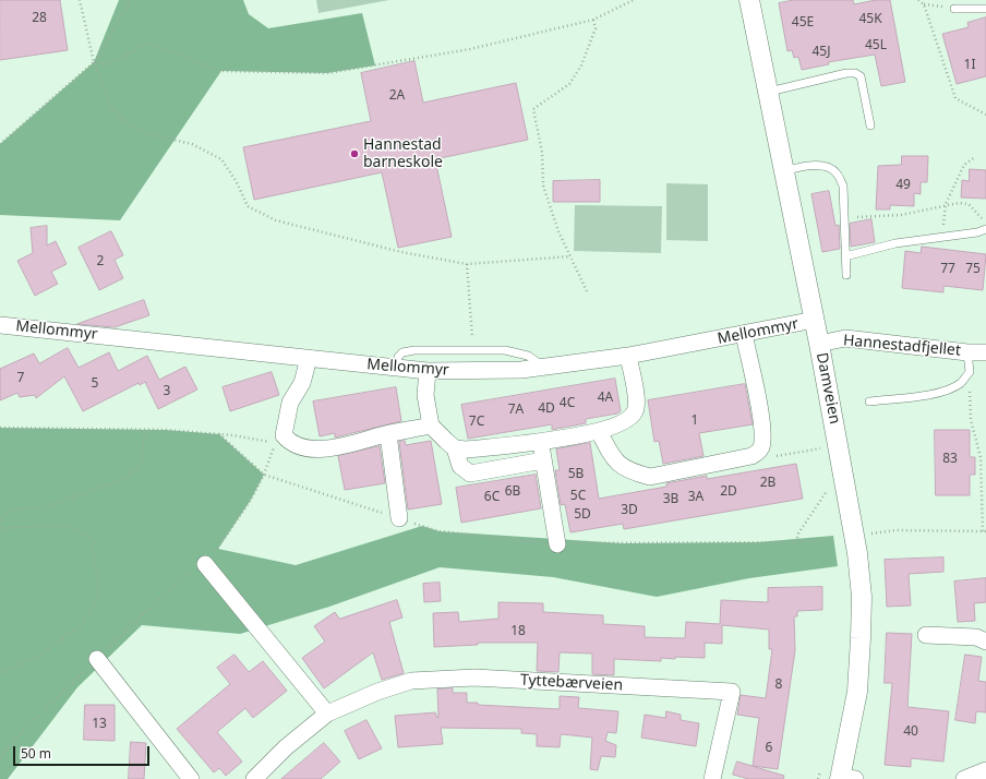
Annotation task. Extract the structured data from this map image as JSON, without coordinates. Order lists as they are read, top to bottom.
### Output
{
  "streets": {
    "street": [
      "Mellommyr",
      "Hannestadfjellet",
      "Damveien",
      "Tyttebærveien"
    ]
  },
  "crossings": [
    ["Mellommyr", "Damveien"],
    ["Hannestadfjellet", "Damveien"]
  ],
  "places": ["Hannestad barneskole"],
  "house_numbers": [
    "28",
    "45K",
    "45E",
    "45L",
    "45J",
    "1I",
    "2A",
    "49",
    "2",
    "77",
    "75",
    "7",
    "5",
    "3",
    "4A",
    "4C",
    "4D",
    "7A",
    "1",
    "7C",
    "83",
    "5B",
    "2B",
    "6B",
    "2D",
    "5C",
    "6C",
    "3A",
    "3B",
    "3D",
    "5D",
    "18",
    "8",
    "13",
    "40",
    "6"
  ],
  "scale_bar": "50 m"
}
